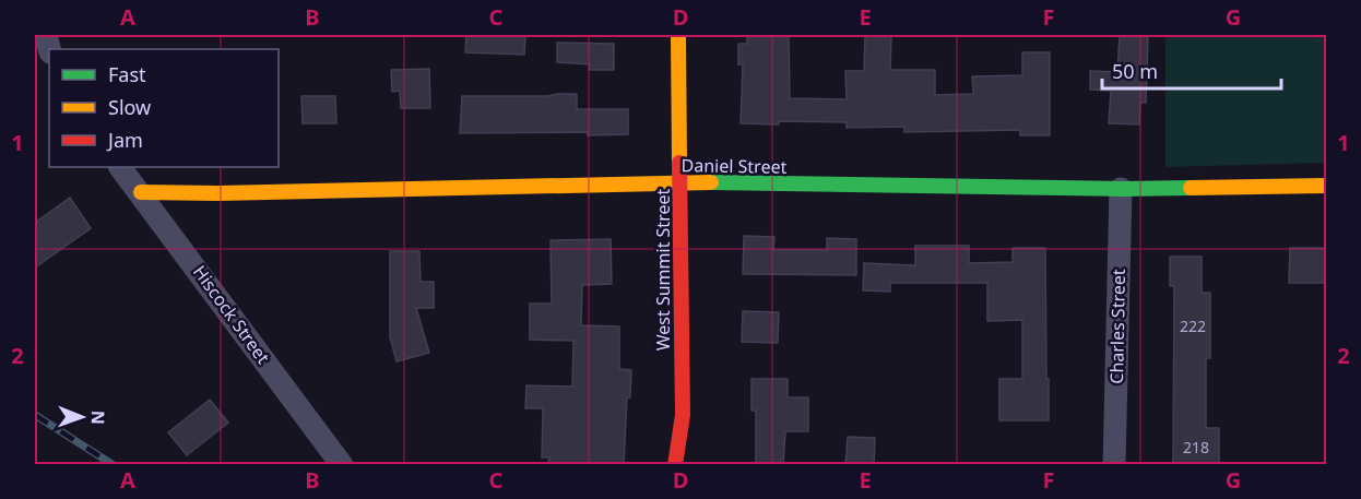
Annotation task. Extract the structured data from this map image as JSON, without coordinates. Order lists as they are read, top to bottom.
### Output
{
  "streets": {
    "street": [
      "Daniel Street",
      "West Summit Street",
      "Hiscock Street",
      "Charles Street"
    ]
  },
  "crossings": [
    ["Daniel Street", "West Summit Street"],
    ["Daniel Street", "Hiscock Street"],
    ["Daniel Street", "Charles Street"]
  ],
  "house_numbers": ["222", "218"],
  "legend": ["Fast", "Slow", "Jam"],
  "scale_bar": "50 m",
  "north": "right",
  "grid": {
    "columns": [
      "A",
      "B",
      "C",
      "D",
      "E",
      "F",
      "G"
    ],
    "rows": ["1", "2"]
  }
}
